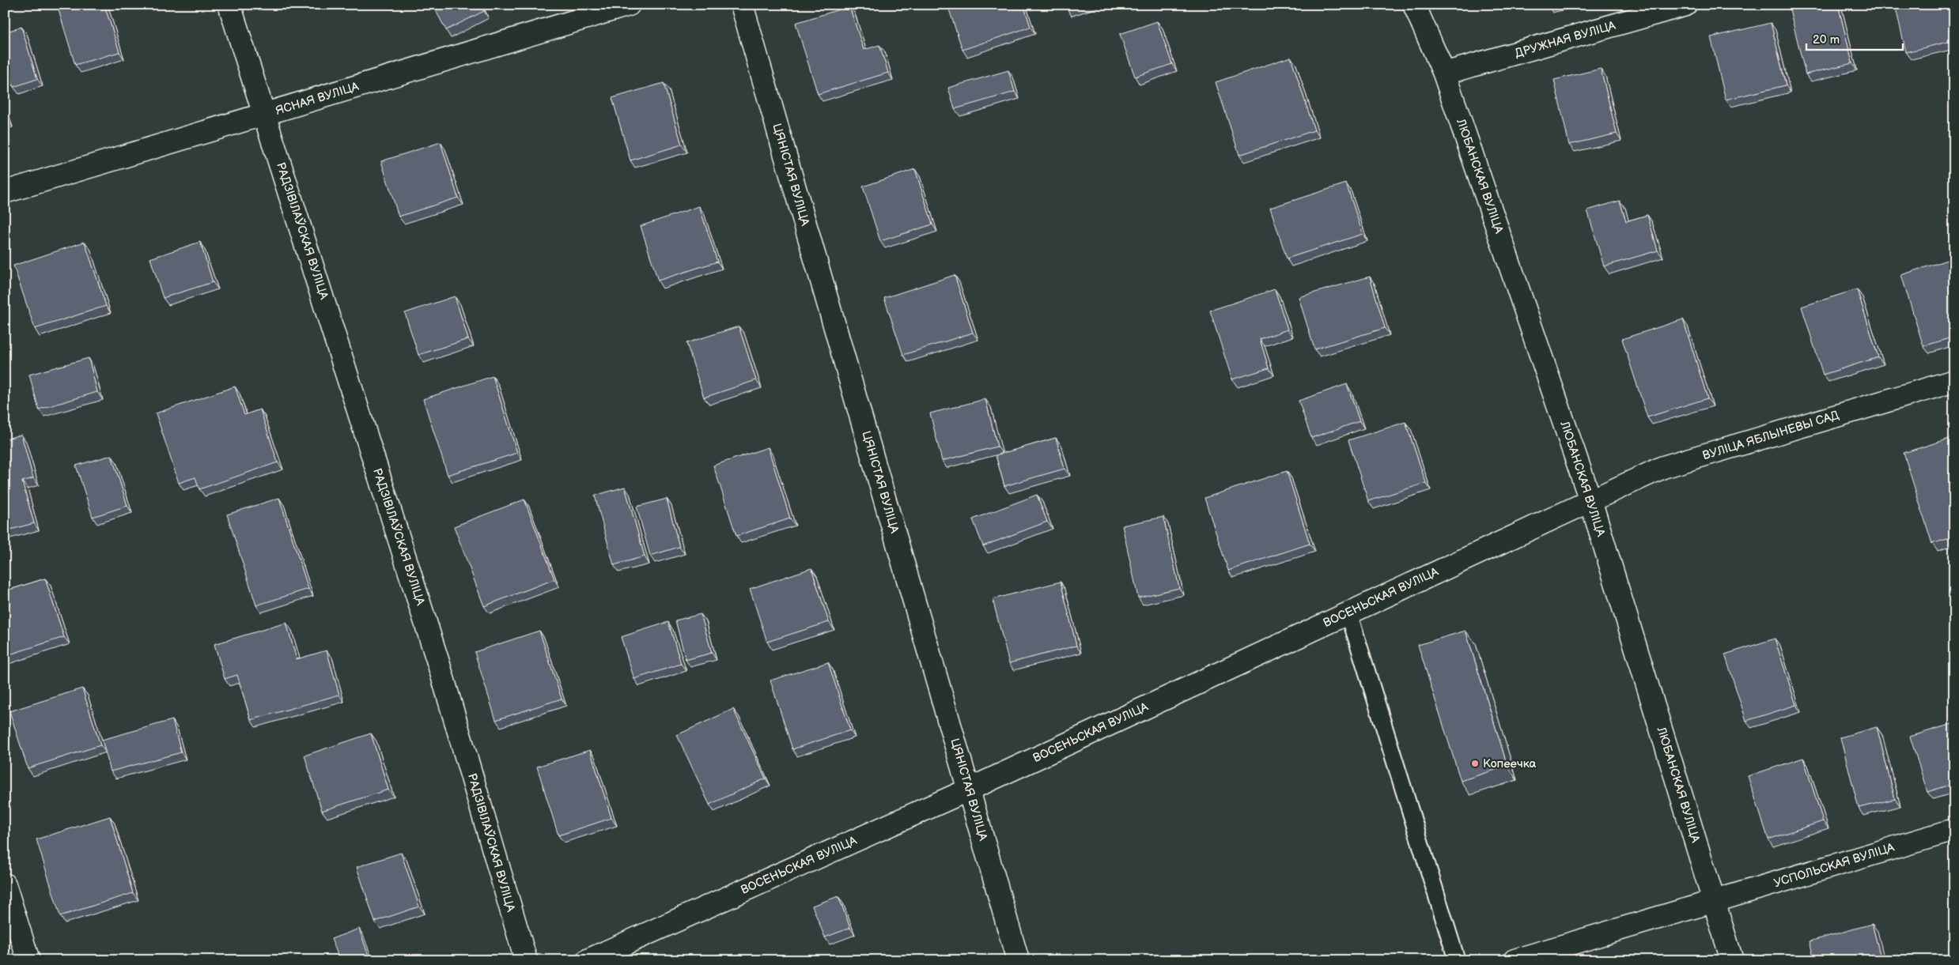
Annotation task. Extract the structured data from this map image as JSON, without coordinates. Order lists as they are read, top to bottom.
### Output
{
  "streets": {
    "street": [
      "ДРУЖНАЯ ВУЛІЦА",
      "ЯСНАЯ ВУЛІЦА",
      "ЦЯНІСТАЯ ВУЛІЦА",
      "ЛЮБАНСКАЯ ВУЛІЦА",
      "РАДЗІВІЛАЎСКАЯ ВУЛІЦА",
      "ВУЛІЦА ЯБЛЫНЕВЫ САД",
      "ВОСЕНЬСКАЯ ВУЛІЦА",
      "УСПОЛЬСКАЯ ВУЛІЦА"
    ]
  },
  "crossings": [
    ["ДРУЖНАЯ ВУЛІЦА", "ЛЮБАНСКАЯ ВУЛІЦА"],
    ["ЯСНАЯ ВУЛІЦА", "РАДЗІВІЛАЎСКАЯ ВУЛІЦА"],
    ["ЦЯНІСТАЯ ВУЛІЦА", "ВОСЕНЬСКАЯ ВУЛІЦА"],
    ["ЛЮБАНСКАЯ ВУЛІЦА", "ВУЛІЦА ЯБЛЫНЕВЫ САД"],
    ["ЛЮБАНСКАЯ ВУЛІЦА", "ВОСЕНЬСКАЯ ВУЛІЦА"],
    ["ЛЮБАНСКАЯ ВУЛІЦА", "УСПОЛЬСКАЯ ВУЛІЦА"],
    ["ВУЛІЦА ЯБЛЫНЕВЫ САД", "ВОСЕНЬСКАЯ ВУЛІЦА"]
  ],
  "places": ["Копеечка"],
  "scale_bar": "20 m"
}
